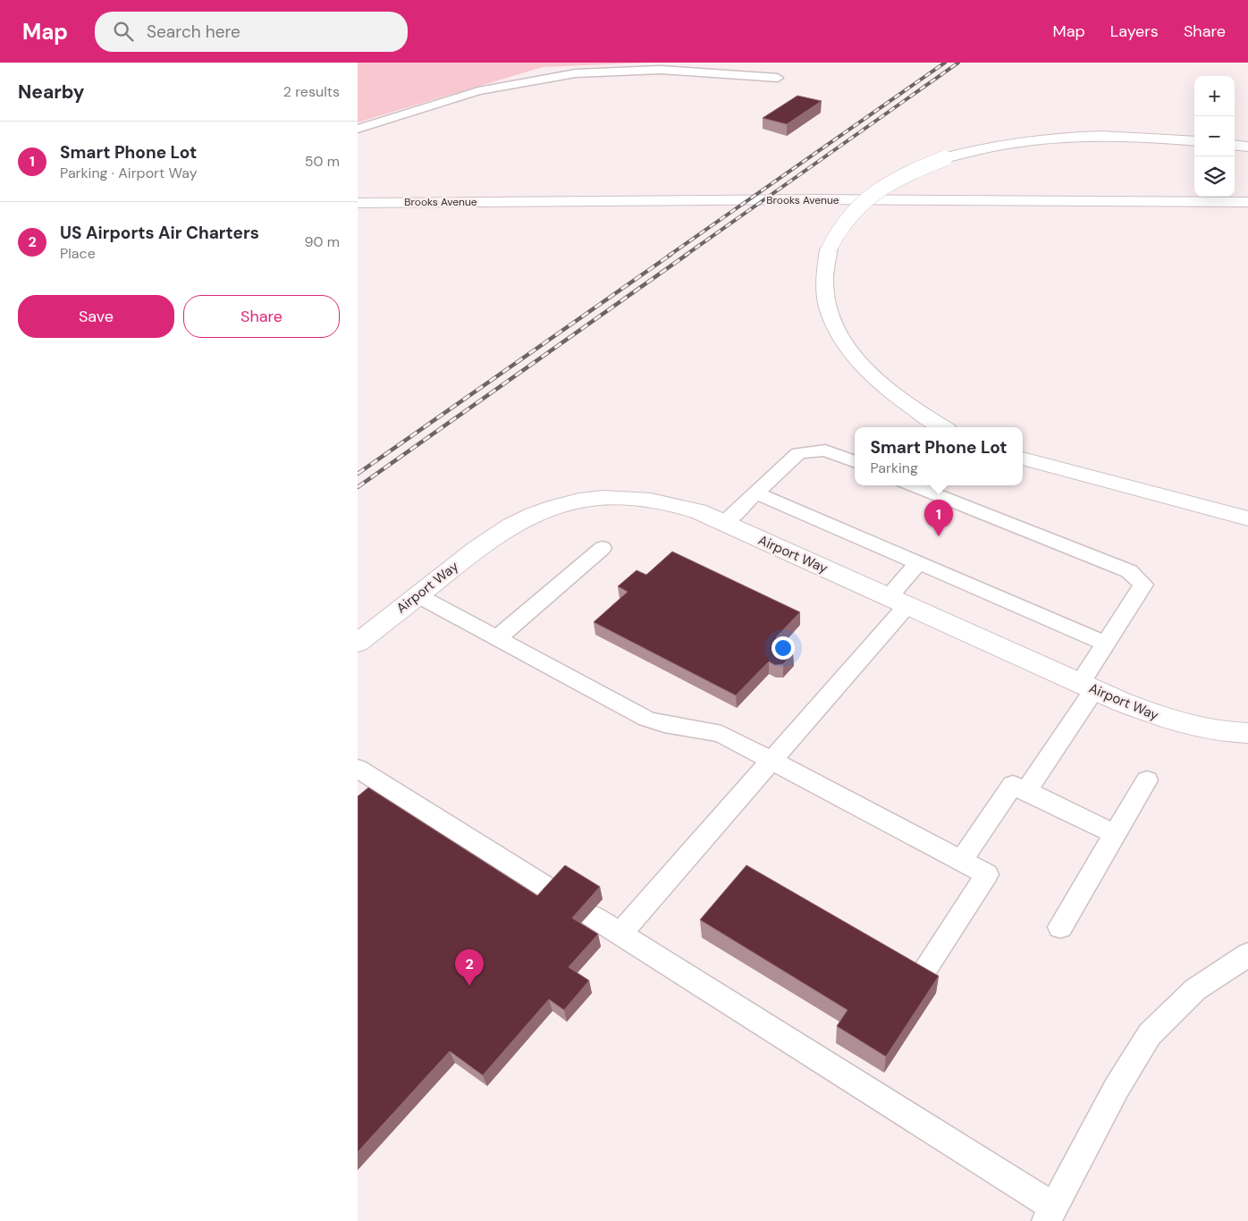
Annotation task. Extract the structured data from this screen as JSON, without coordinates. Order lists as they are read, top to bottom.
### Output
{
  "streets": {
    "main road": ["Brooks Avenue", "Airport Way"]
  },
  "page": {
    "header": "Map",
    "search": "Search here",
    "nav": ["Map", "Layers", "Share"],
    "heading": ["Nearby", "2 results"],
    "map_buttons": ["+", "−"],
    "list": [
      {
        "mark": "1",
        "name": "Smart Phone Lot",
        "note": "Parking · Airport Way",
        "value": "50 m"
      },
      {
        "mark": "2",
        "name": "US Airports Air Charters",
        "note": "Place",
        "value": "90 m"
      }
    ],
    "buttons": ["Save", "Share"],
    "popup": ["Smart Phone Lot", "Parking"],
    "pins": ["1", "2"]
  }
}
